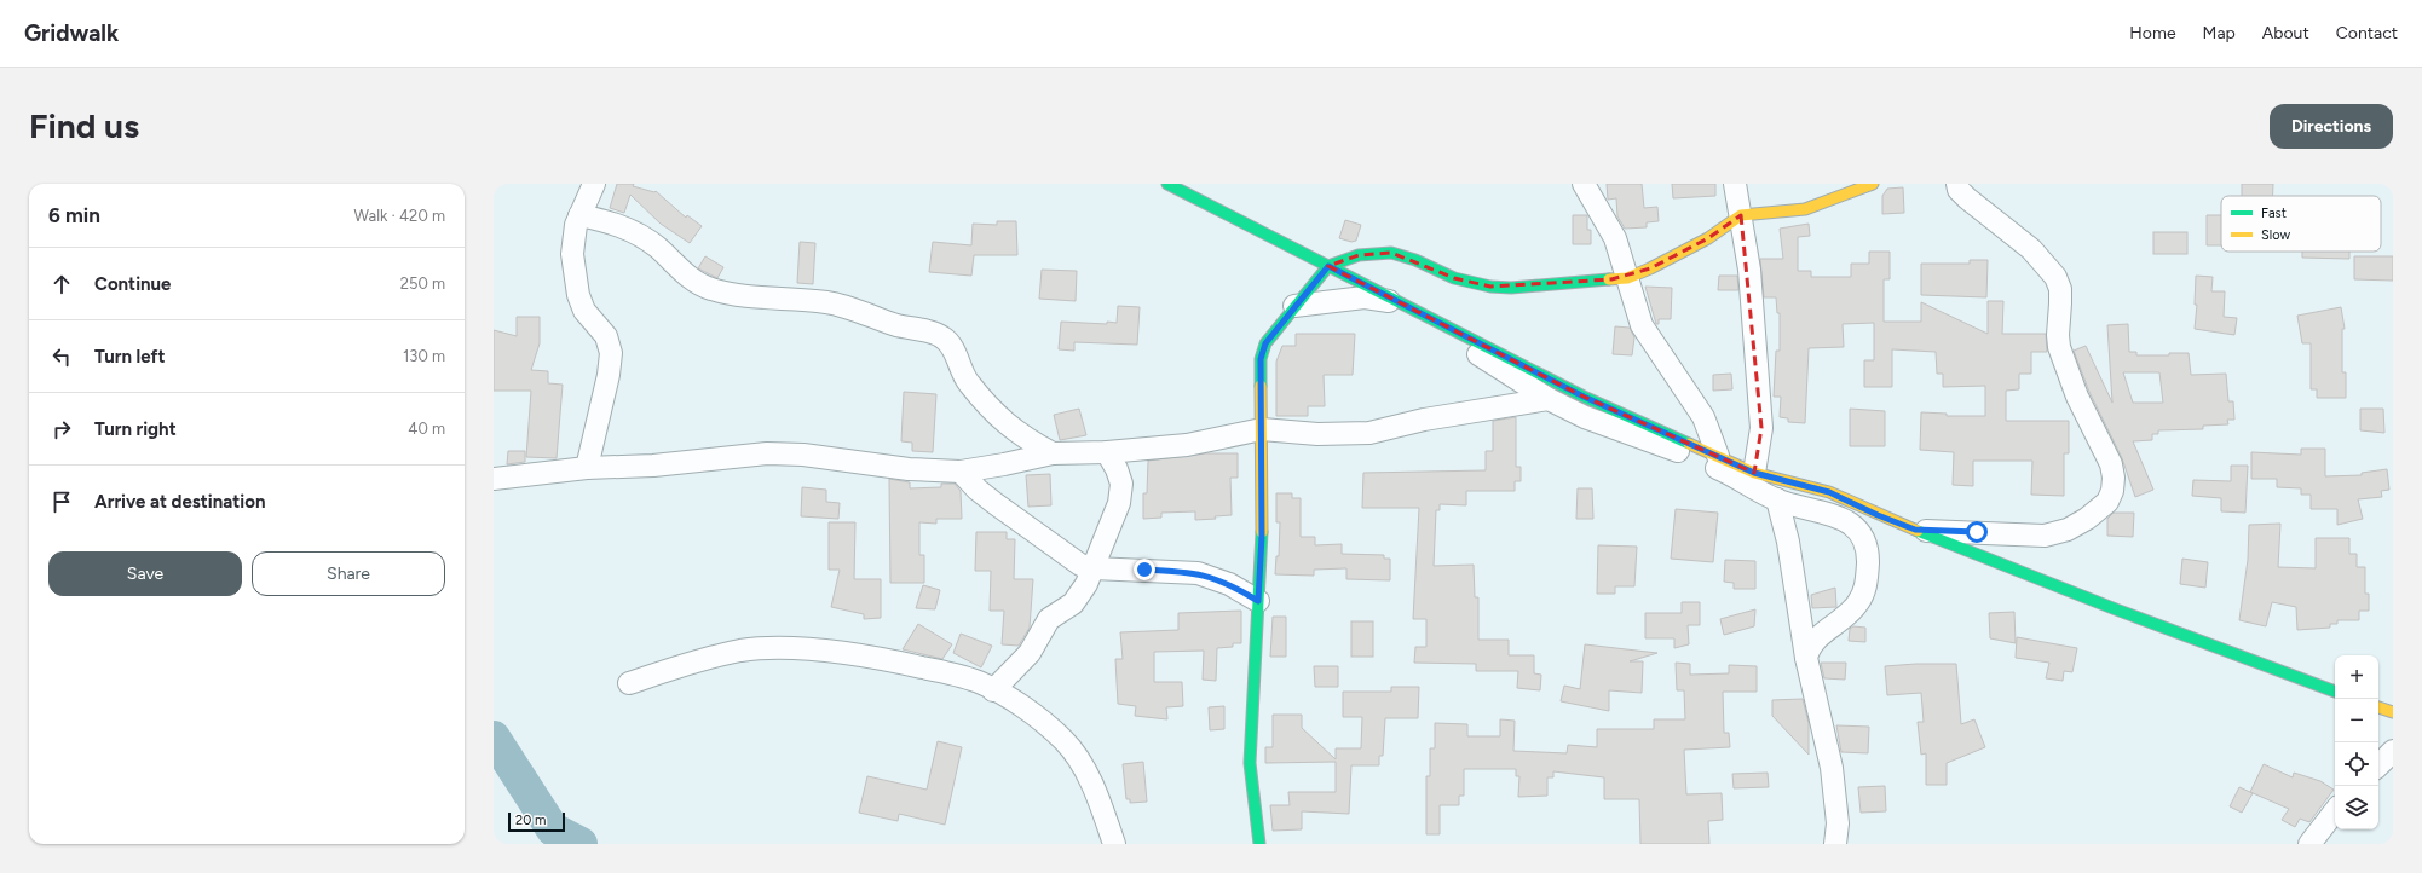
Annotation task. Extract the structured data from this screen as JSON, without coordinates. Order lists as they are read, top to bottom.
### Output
{
  "legend": ["Fast", "Slow"],
  "scale_bar": "20 m",
  "page": {
    "header": "Gridwalk",
    "nav": [
      "Home",
      "Map",
      "About",
      "Contact"
    ],
    "buttons": [
      "Directions",
      ["Save", "Share"]
    ],
    "title": "Find us",
    "heading": ["6 min", "Walk · 420 m"],
    "list": [
      ["Continue", "250 m"],
      ["Turn left", "130 m"],
      ["Turn right", "40 m"],
      "Arrive at destination"
    ],
    "map_buttons": ["+", "−"],
    "scale": "20 m"
  }
}
